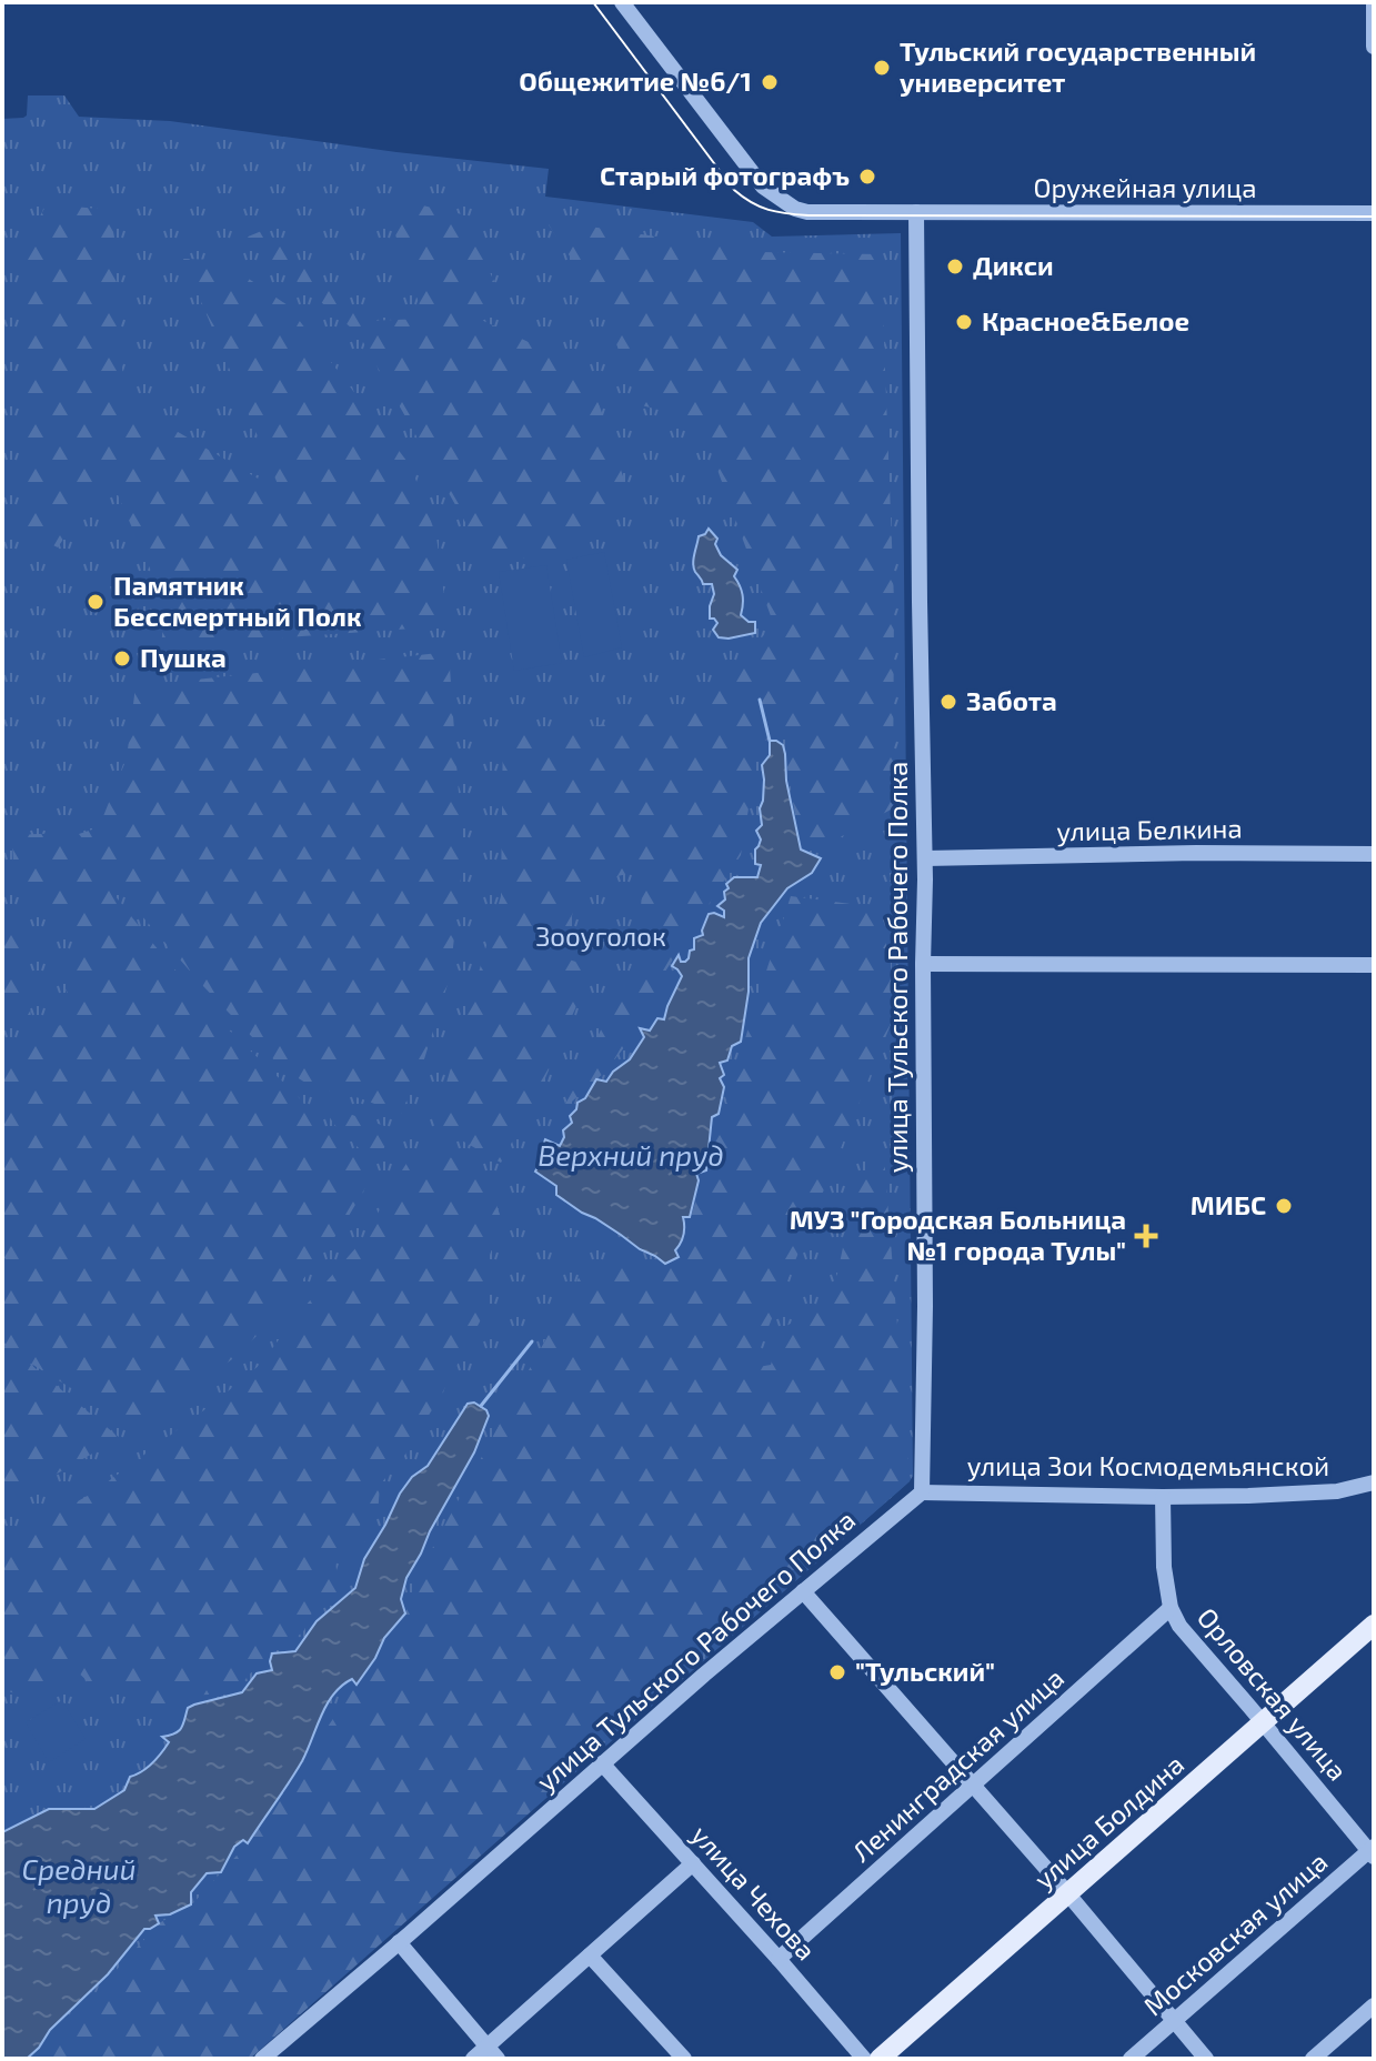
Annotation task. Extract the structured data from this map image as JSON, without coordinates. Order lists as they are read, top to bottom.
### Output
{
  "streets": {
    "main road": ["улица Болдина"],
    "street": [
      "Оружейная улица",
      "улица Белкина",
      "улица Тульского Рабочего Полка",
      "улица Зои Космодемьянской",
      "Орловская улица",
      "Ленинградская улица",
      "улица Чехова",
      "Московская улица"
    ]
  },
  "crossings": [
    ["Оружейная улица", "улица Тульского Рабочего Полка"],
    ["улица Белкина", "улица Тульского Рабочего Полка"],
    ["улица Тульского Рабочего Полка", "улица Зои Космодемьянской"],
    ["улица Тульского Рабочего Полка", "улица Чехова"],
    ["улица Зои Космодемьянской", "Орловская улица"],
    ["Орловская улица", "Ленинградская улица"],
    ["Орловская улица", "улица Болдина"],
    ["Орловская улица", "Московская улица"],
    ["Ленинградская улица", "улица Чехова"]
  ],
  "water": ["Верхний пруд", "Средний пруд"],
  "parks": ["Зооуголок"],
  "places": {
    "other": [
      "Тульский государственный университет",
      "Общежитие №6/1",
      "Старый фотографъ",
      "Дикси",
      "Красное&Белое",
      "Памятник Бессмертный Полк",
      "Пушка",
      "Забота",
      "МИБС",
      "\"Тульский\""
    ],
    "health": ["МУЗ \"Городская Больница №1 города Тулы\""]
  }
}
